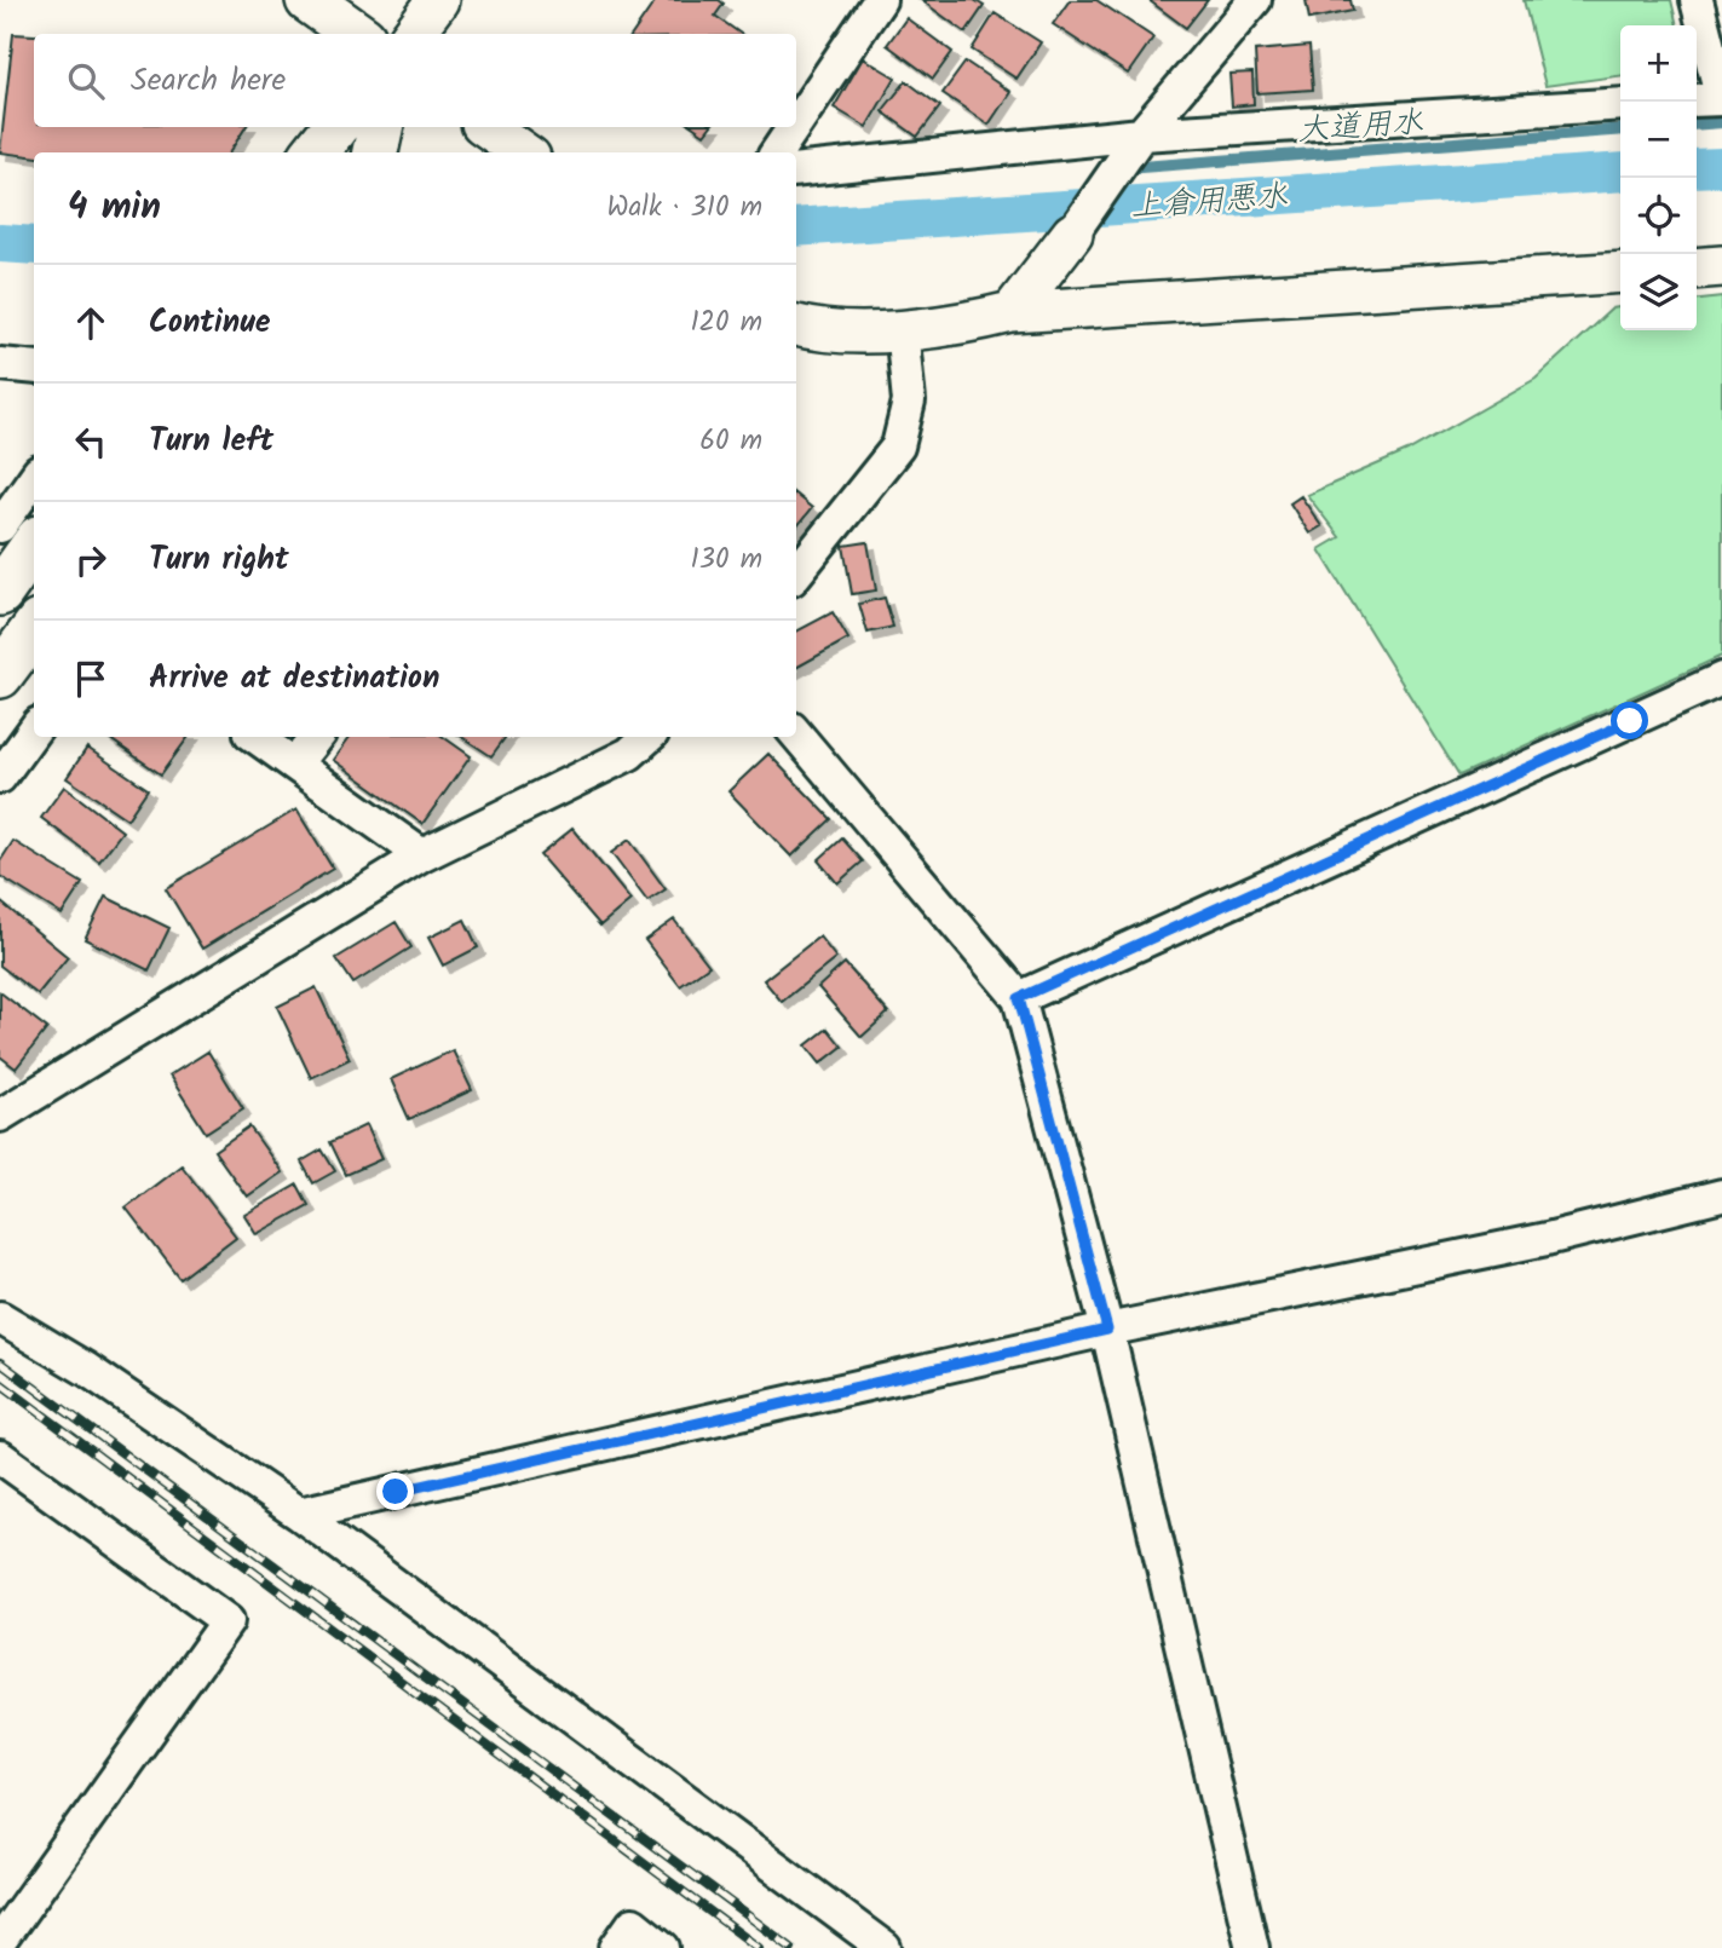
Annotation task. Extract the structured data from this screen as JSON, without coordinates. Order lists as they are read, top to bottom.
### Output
{
  "water": ["大道用水", "上倉用悪水"],
  "page": {
    "map_buttons": ["+", "−"],
    "search": "Search here",
    "heading": ["4 min", "Walk · 310 m"],
    "list": [
      ["Continue", "120 m"],
      ["Turn left", "60 m"],
      ["Turn right", "130 m"],
      "Arrive at destination"
    ]
  }
}
